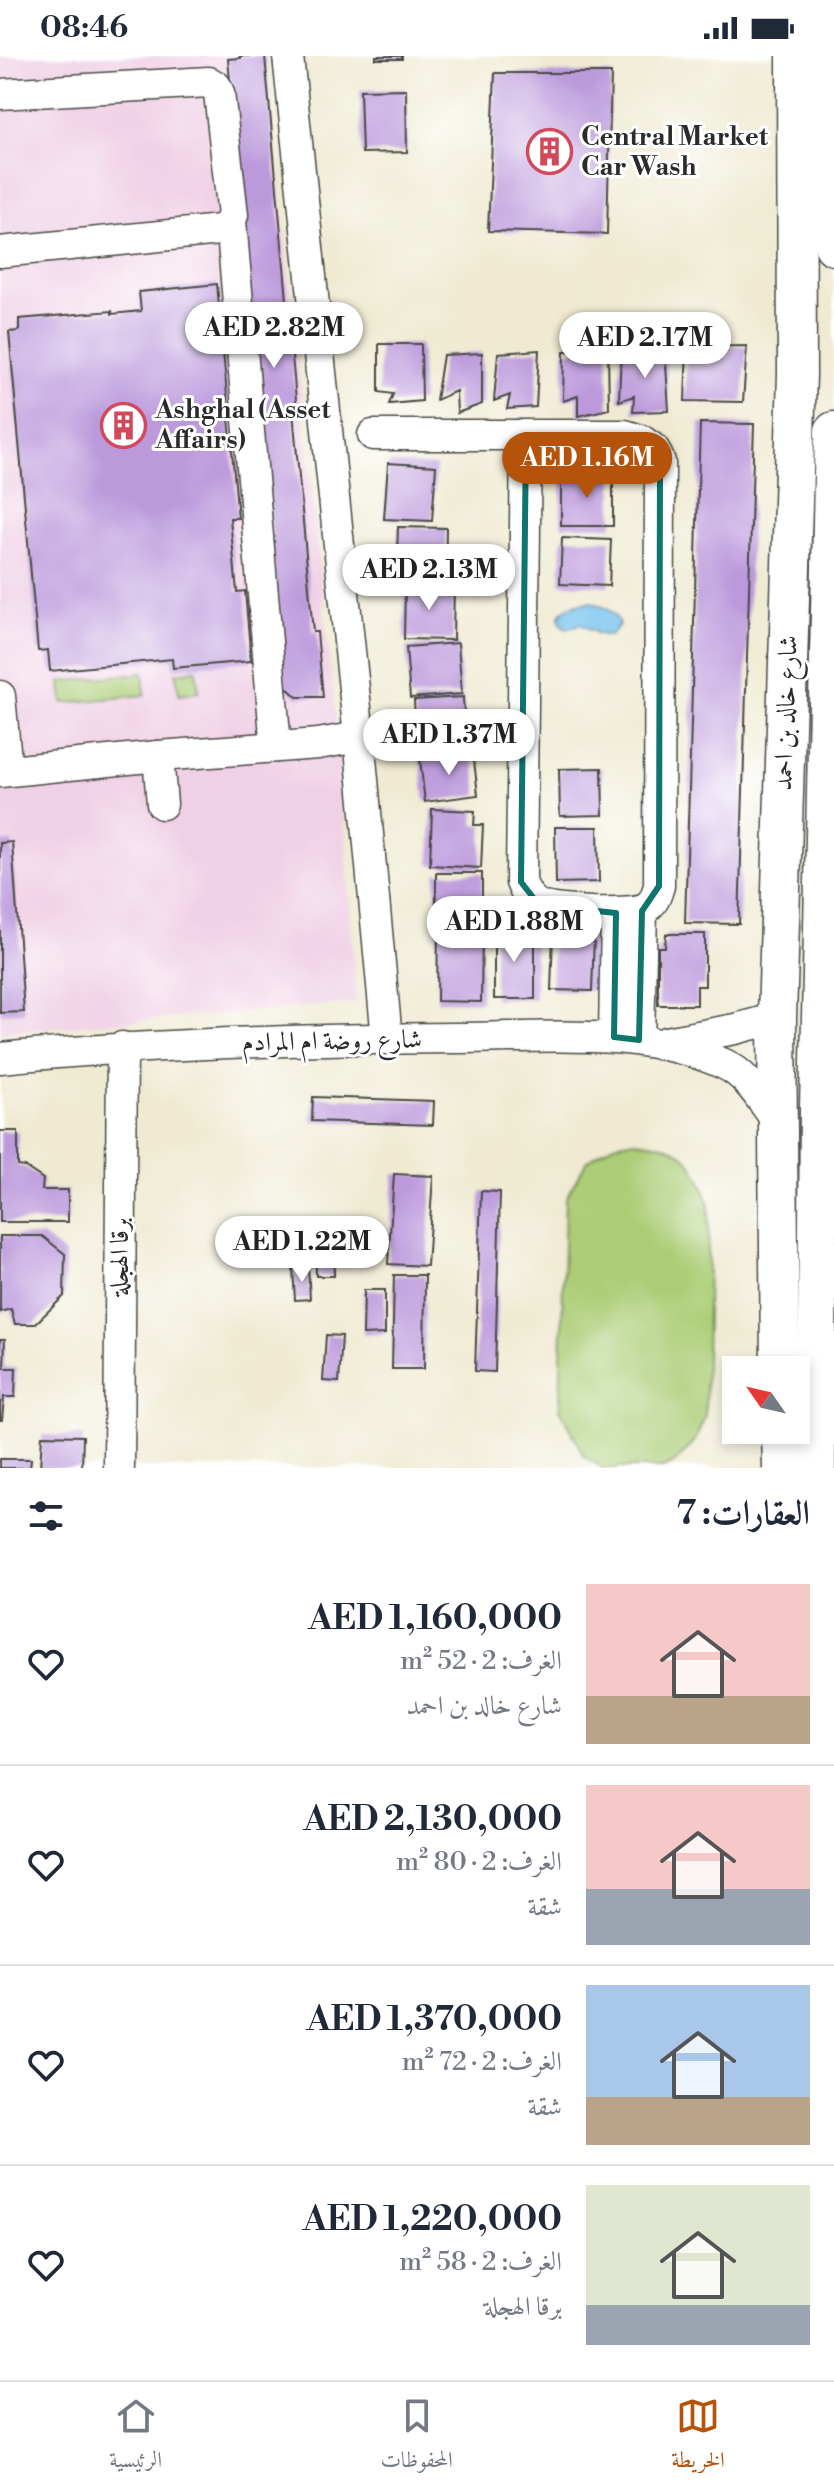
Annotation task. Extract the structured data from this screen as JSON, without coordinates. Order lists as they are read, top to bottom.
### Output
{
  "streets": {
    "main road": ["شارع خالد بن احمد"],
    "street": ["شارع روضة ام المرادم", "برقا الهجلة"]
  },
  "crossings": [
    ["شارع خالد بن احمد", "شارع روضة ام المرادم"],
    ["شارع روضة ام المرادم", "برقا الهجلة"]
  ],
  "places": {
    "building": ["Central Market Car Wash", "Ashghal (Asset Affairs)"]
  },
  "north": "top left",
  "page": {
    "status": "08:46",
    "price": [
      "AED 2.82M",
      "AED 2.17M",
      "AED 1.16M",
      "AED 2.13M",
      "AED 1.37M",
      "AED 1.88M",
      "AED 1.22M"
    ],
    "heading": "العقارات: 7",
    "list": [
      {
        "name": "AED 1,160,000",
        "note": "الغرف: 2 · 52 m² · شارع خالد بن احمد"
      },
      {
        "name": "AED 2,130,000",
        "note": "الغرف: 2 · 80 m² · شقة"
      },
      {
        "name": "AED 1,370,000",
        "note": "الغرف: 2 · 72 m² · شقة"
      },
      {
        "name": "AED 1,220,000",
        "note": "الغرف: 2 · 58 m² · برقا الهجلة"
      }
    ],
    "tabs": ["الخريطة", "المحفوظات", "الرئيسية"]
  }
}
